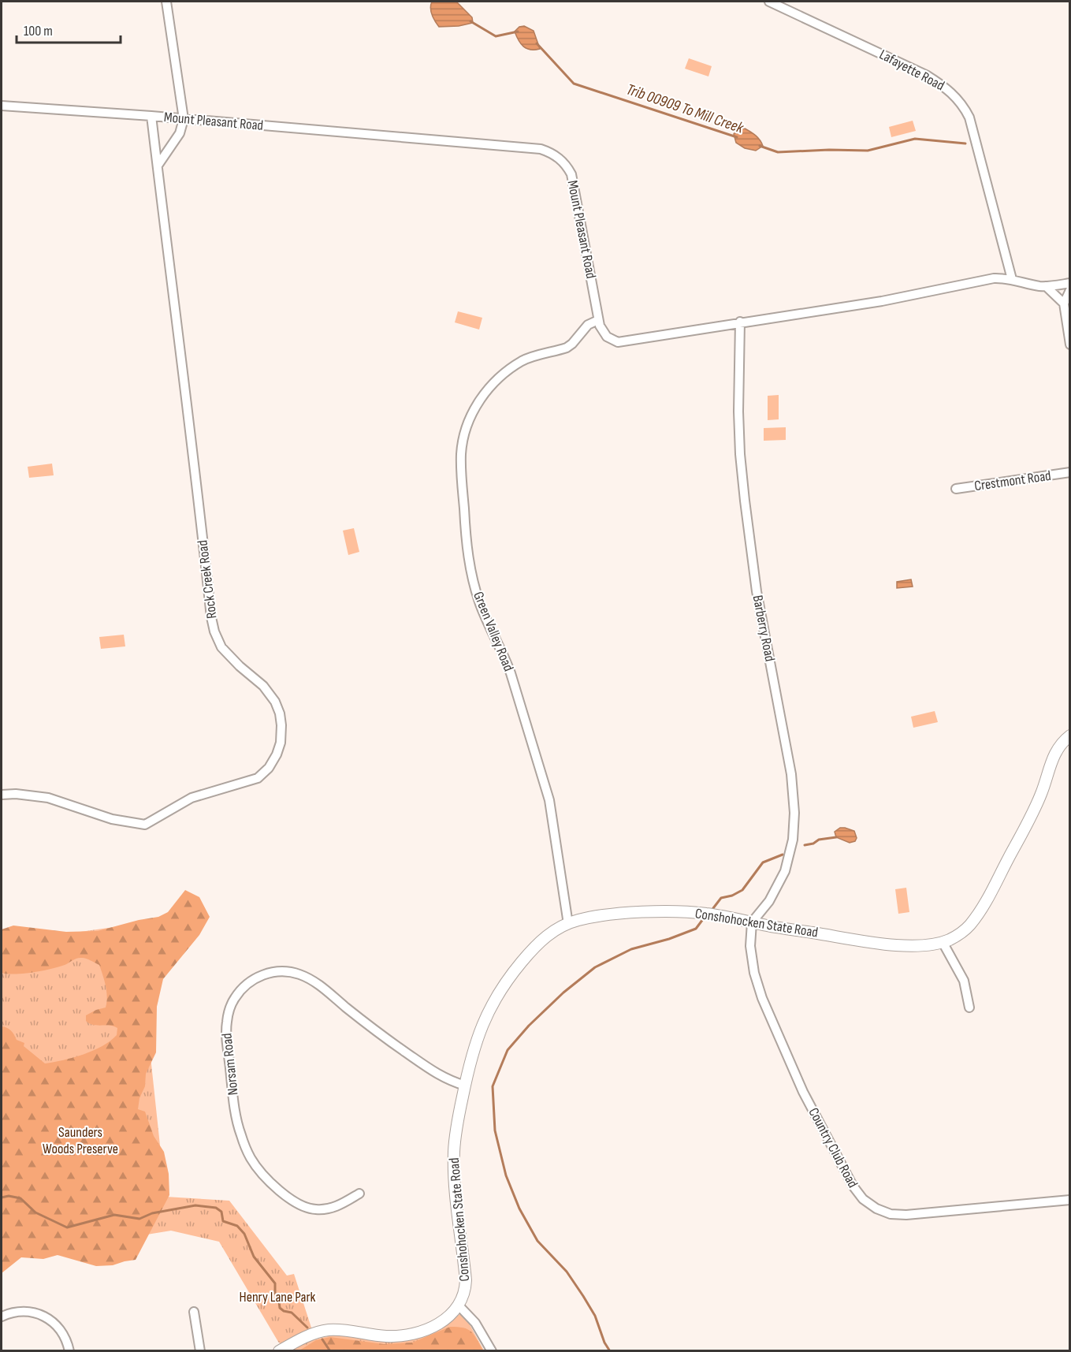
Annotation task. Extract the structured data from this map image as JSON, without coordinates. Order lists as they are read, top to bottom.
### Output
{
  "streets": {
    "main road": ["Conshohocken State Road"],
    "street": [
      "Lafayette Road",
      "Mount Pleasant Road",
      "Crestmont Road",
      "Rock Creek Road",
      "Barberry Road",
      "Green Valley Road",
      "Norsam Road",
      "Country Club Road"
    ]
  },
  "crossings": [
    ["Lafayette Road", "Mount Pleasant Road"],
    ["Mount Pleasant Road", "Rock Creek Road"],
    ["Mount Pleasant Road", "Barberry Road"],
    ["Mount Pleasant Road", "Green Valley Road"],
    ["Barberry Road", "Conshohocken State Road"],
    ["Barberry Road", "Country Club Road"],
    ["Green Valley Road", "Conshohocken State Road"],
    ["Conshohocken State Road", "Norsam Road"],
    ["Conshohocken State Road", "Country Club Road"]
  ],
  "water": ["Trib 00909 To Mill Creek"],
  "parks": ["Saunders Woods Preserve", "Henry Lane Park"],
  "scale_bar": "100 m"
}
